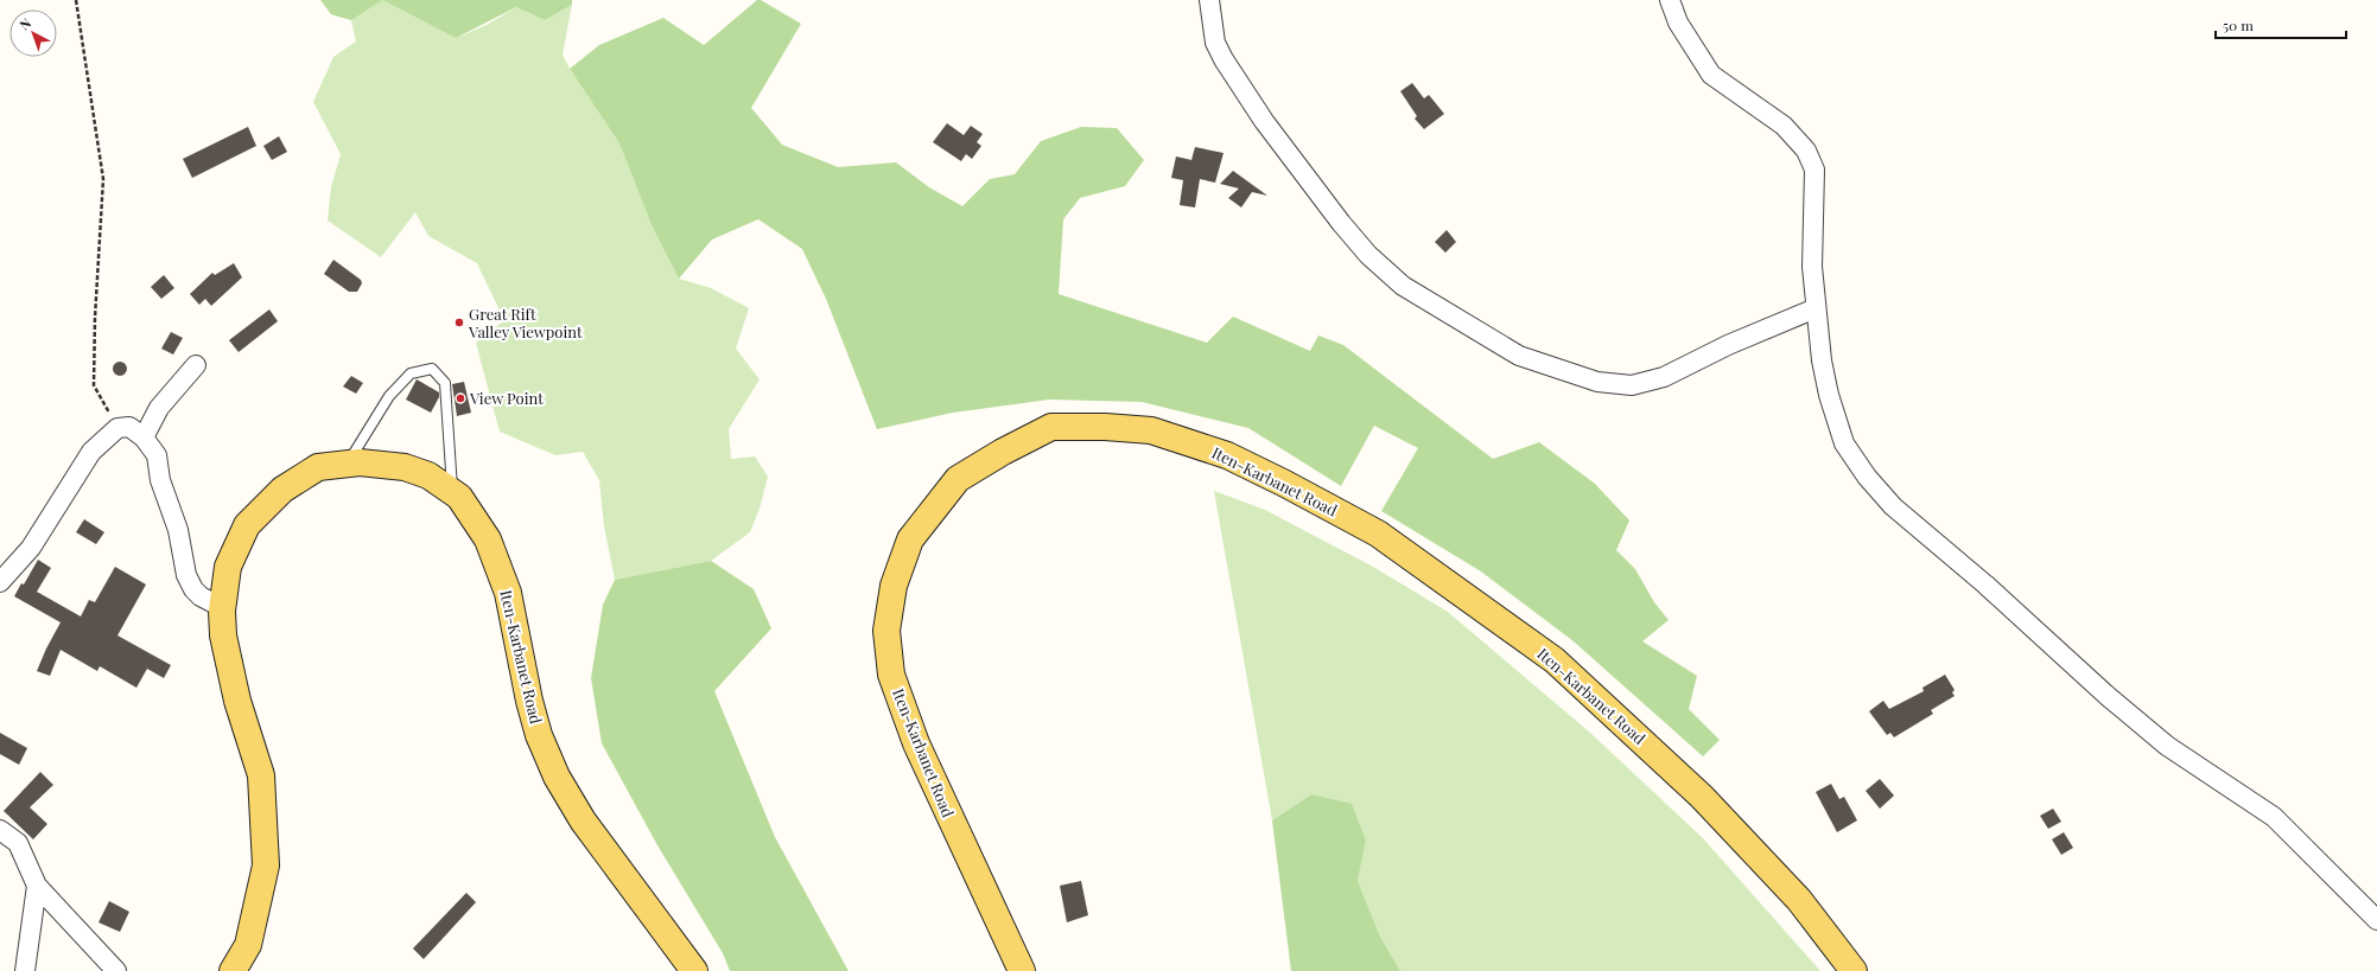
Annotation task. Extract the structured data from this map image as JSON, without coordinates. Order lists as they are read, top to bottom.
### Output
{
  "streets": {
    "main road": ["Iten-Karbanet Road"]
  },
  "places": ["Great Rift Valley Viewpoint", "View Point"],
  "scale_bar": "50 m",
  "north": "top left"
}
